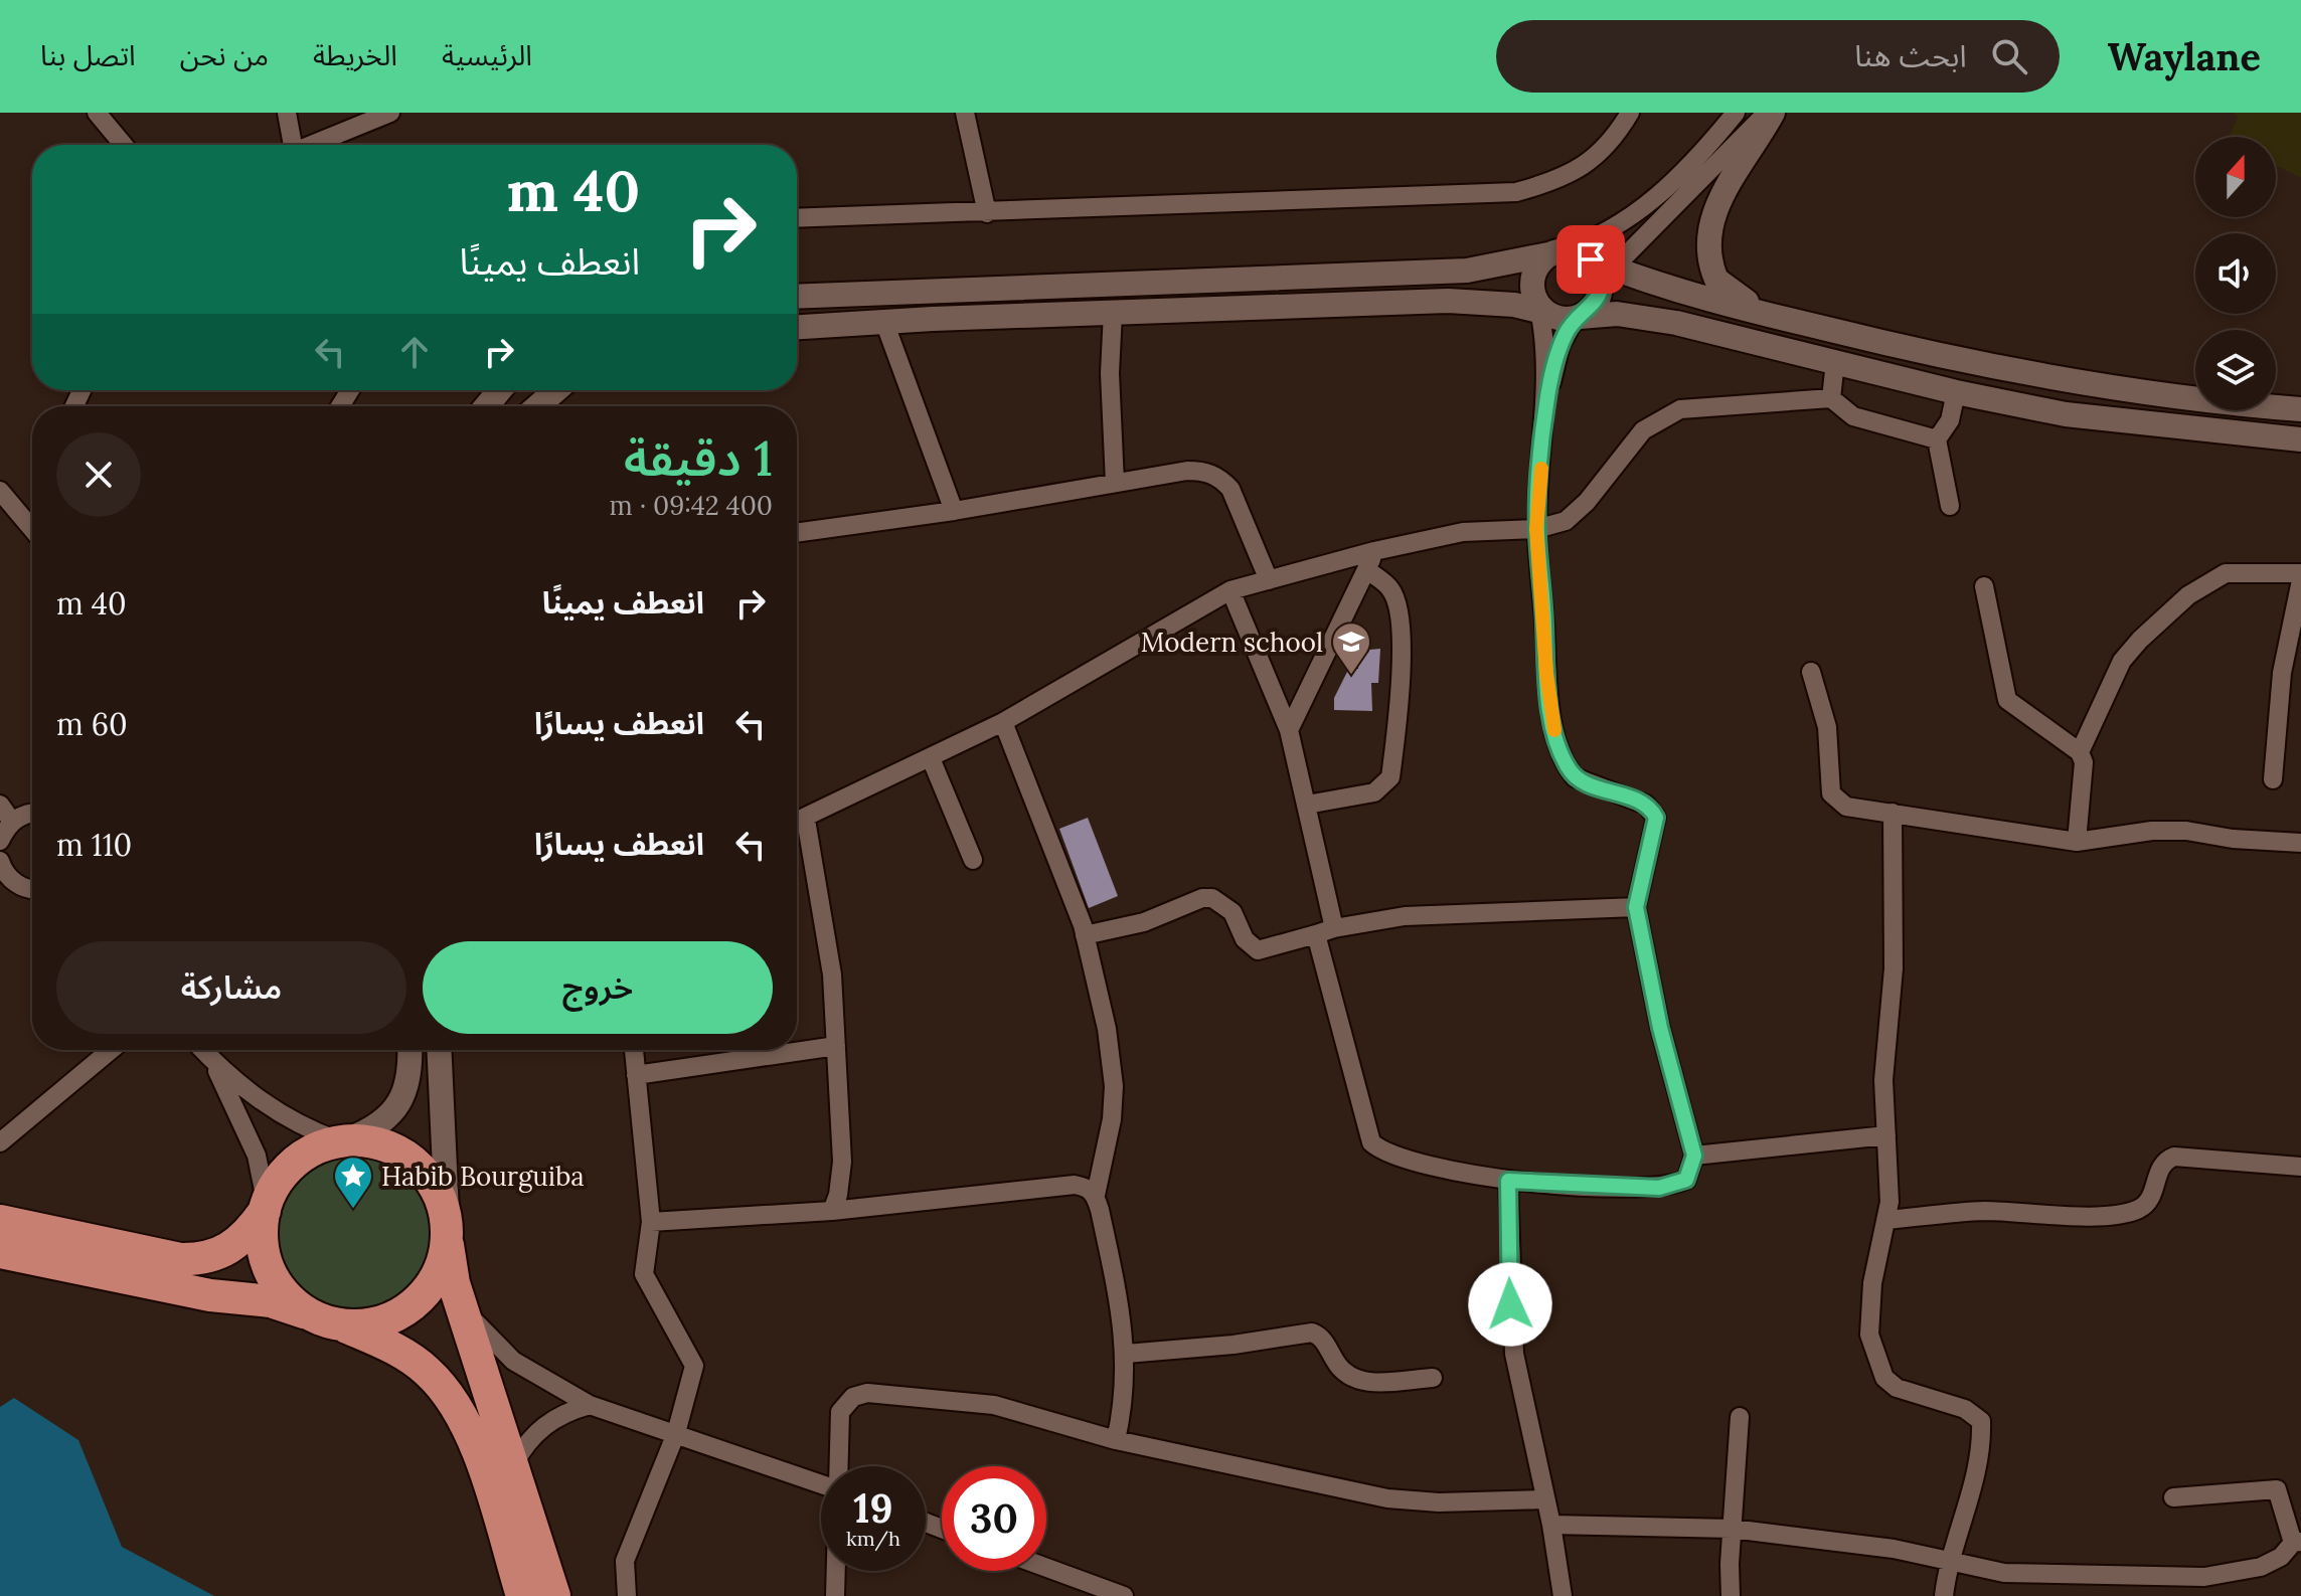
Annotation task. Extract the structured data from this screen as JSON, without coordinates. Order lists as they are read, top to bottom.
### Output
{
  "places": {
    "school or university": ["Modern school"],
    "place": ["Habib Bourguiba"]
  },
  "north": "top",
  "page": {
    "header": "Waylane",
    "search": "ابحث هنا",
    "nav": [
      "الرئيسية",
      "الخريطة",
      "من نحن",
      "اتصل بنا"
    ],
    "turn": ["40 m", "انعطف يمينًا"],
    "heading": ["1 دقيقة", "400 m · 09:42"],
    "list": [
      {
        "name": "انعطف يمينًا",
        "value": "40 m"
      },
      {
        "name": "انعطف يسارًا",
        "value": "60 m"
      },
      {
        "name": "انعطف يسارًا",
        "value": "110 m"
      }
    ],
    "buttons": ["خروج", "مشاركة"],
    "speed": "19 km/h",
    "limit": "30"
  }
}
